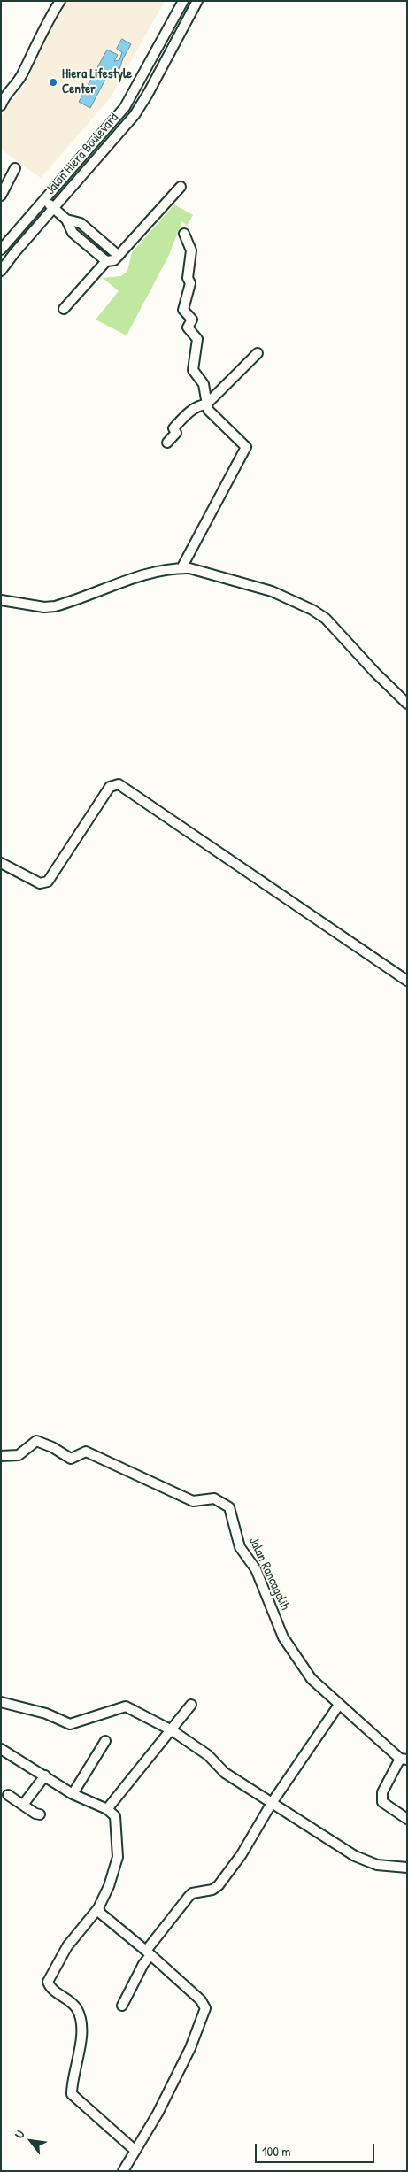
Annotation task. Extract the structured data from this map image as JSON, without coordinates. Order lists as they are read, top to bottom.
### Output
{
  "streets": {
    "street": ["Jalan Hiera Boulevard", "Jalan Rancagalih"]
  },
  "places": ["Hiera Lifestyle Center"],
  "scale_bar": "100 m",
  "north": "top left"
}
